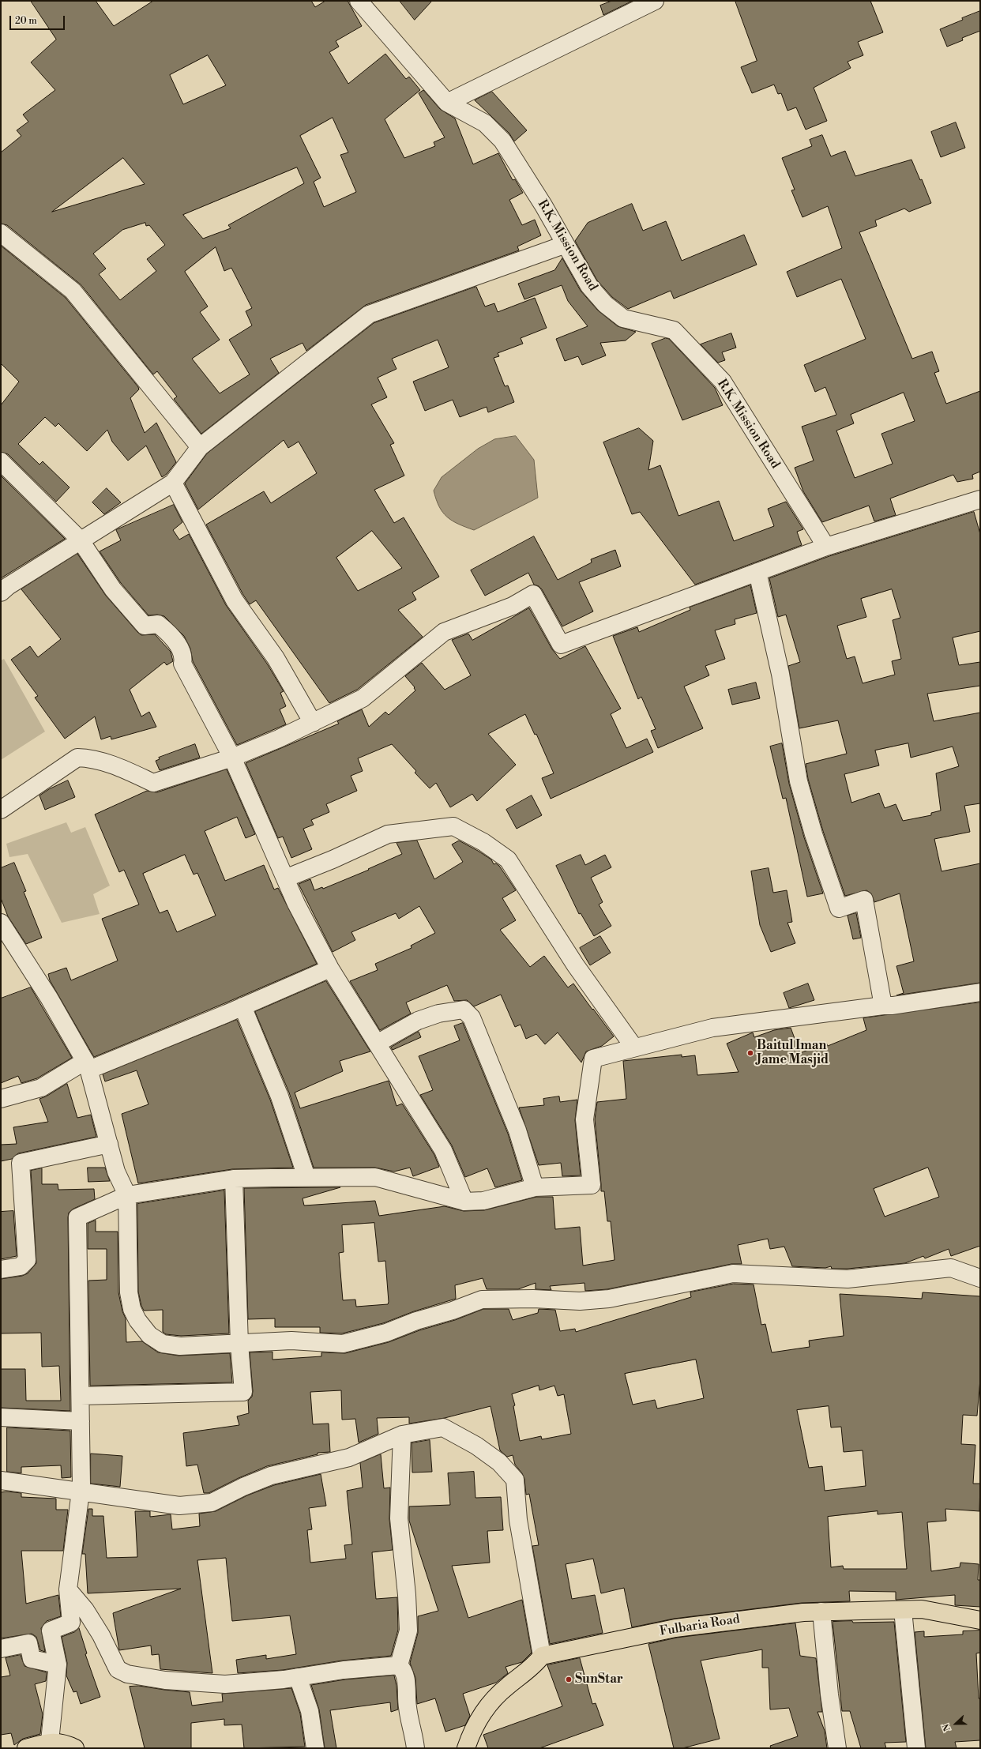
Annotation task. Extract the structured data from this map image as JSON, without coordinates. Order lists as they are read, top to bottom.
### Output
{
  "streets": {
    "main road": ["Fulbaria Road"],
    "street": ["R.K. Mission Road"]
  },
  "places": ["Baitul Iman Jame Masjid", "SunStar"],
  "scale_bar": "20 m",
  "north": "left"
}
